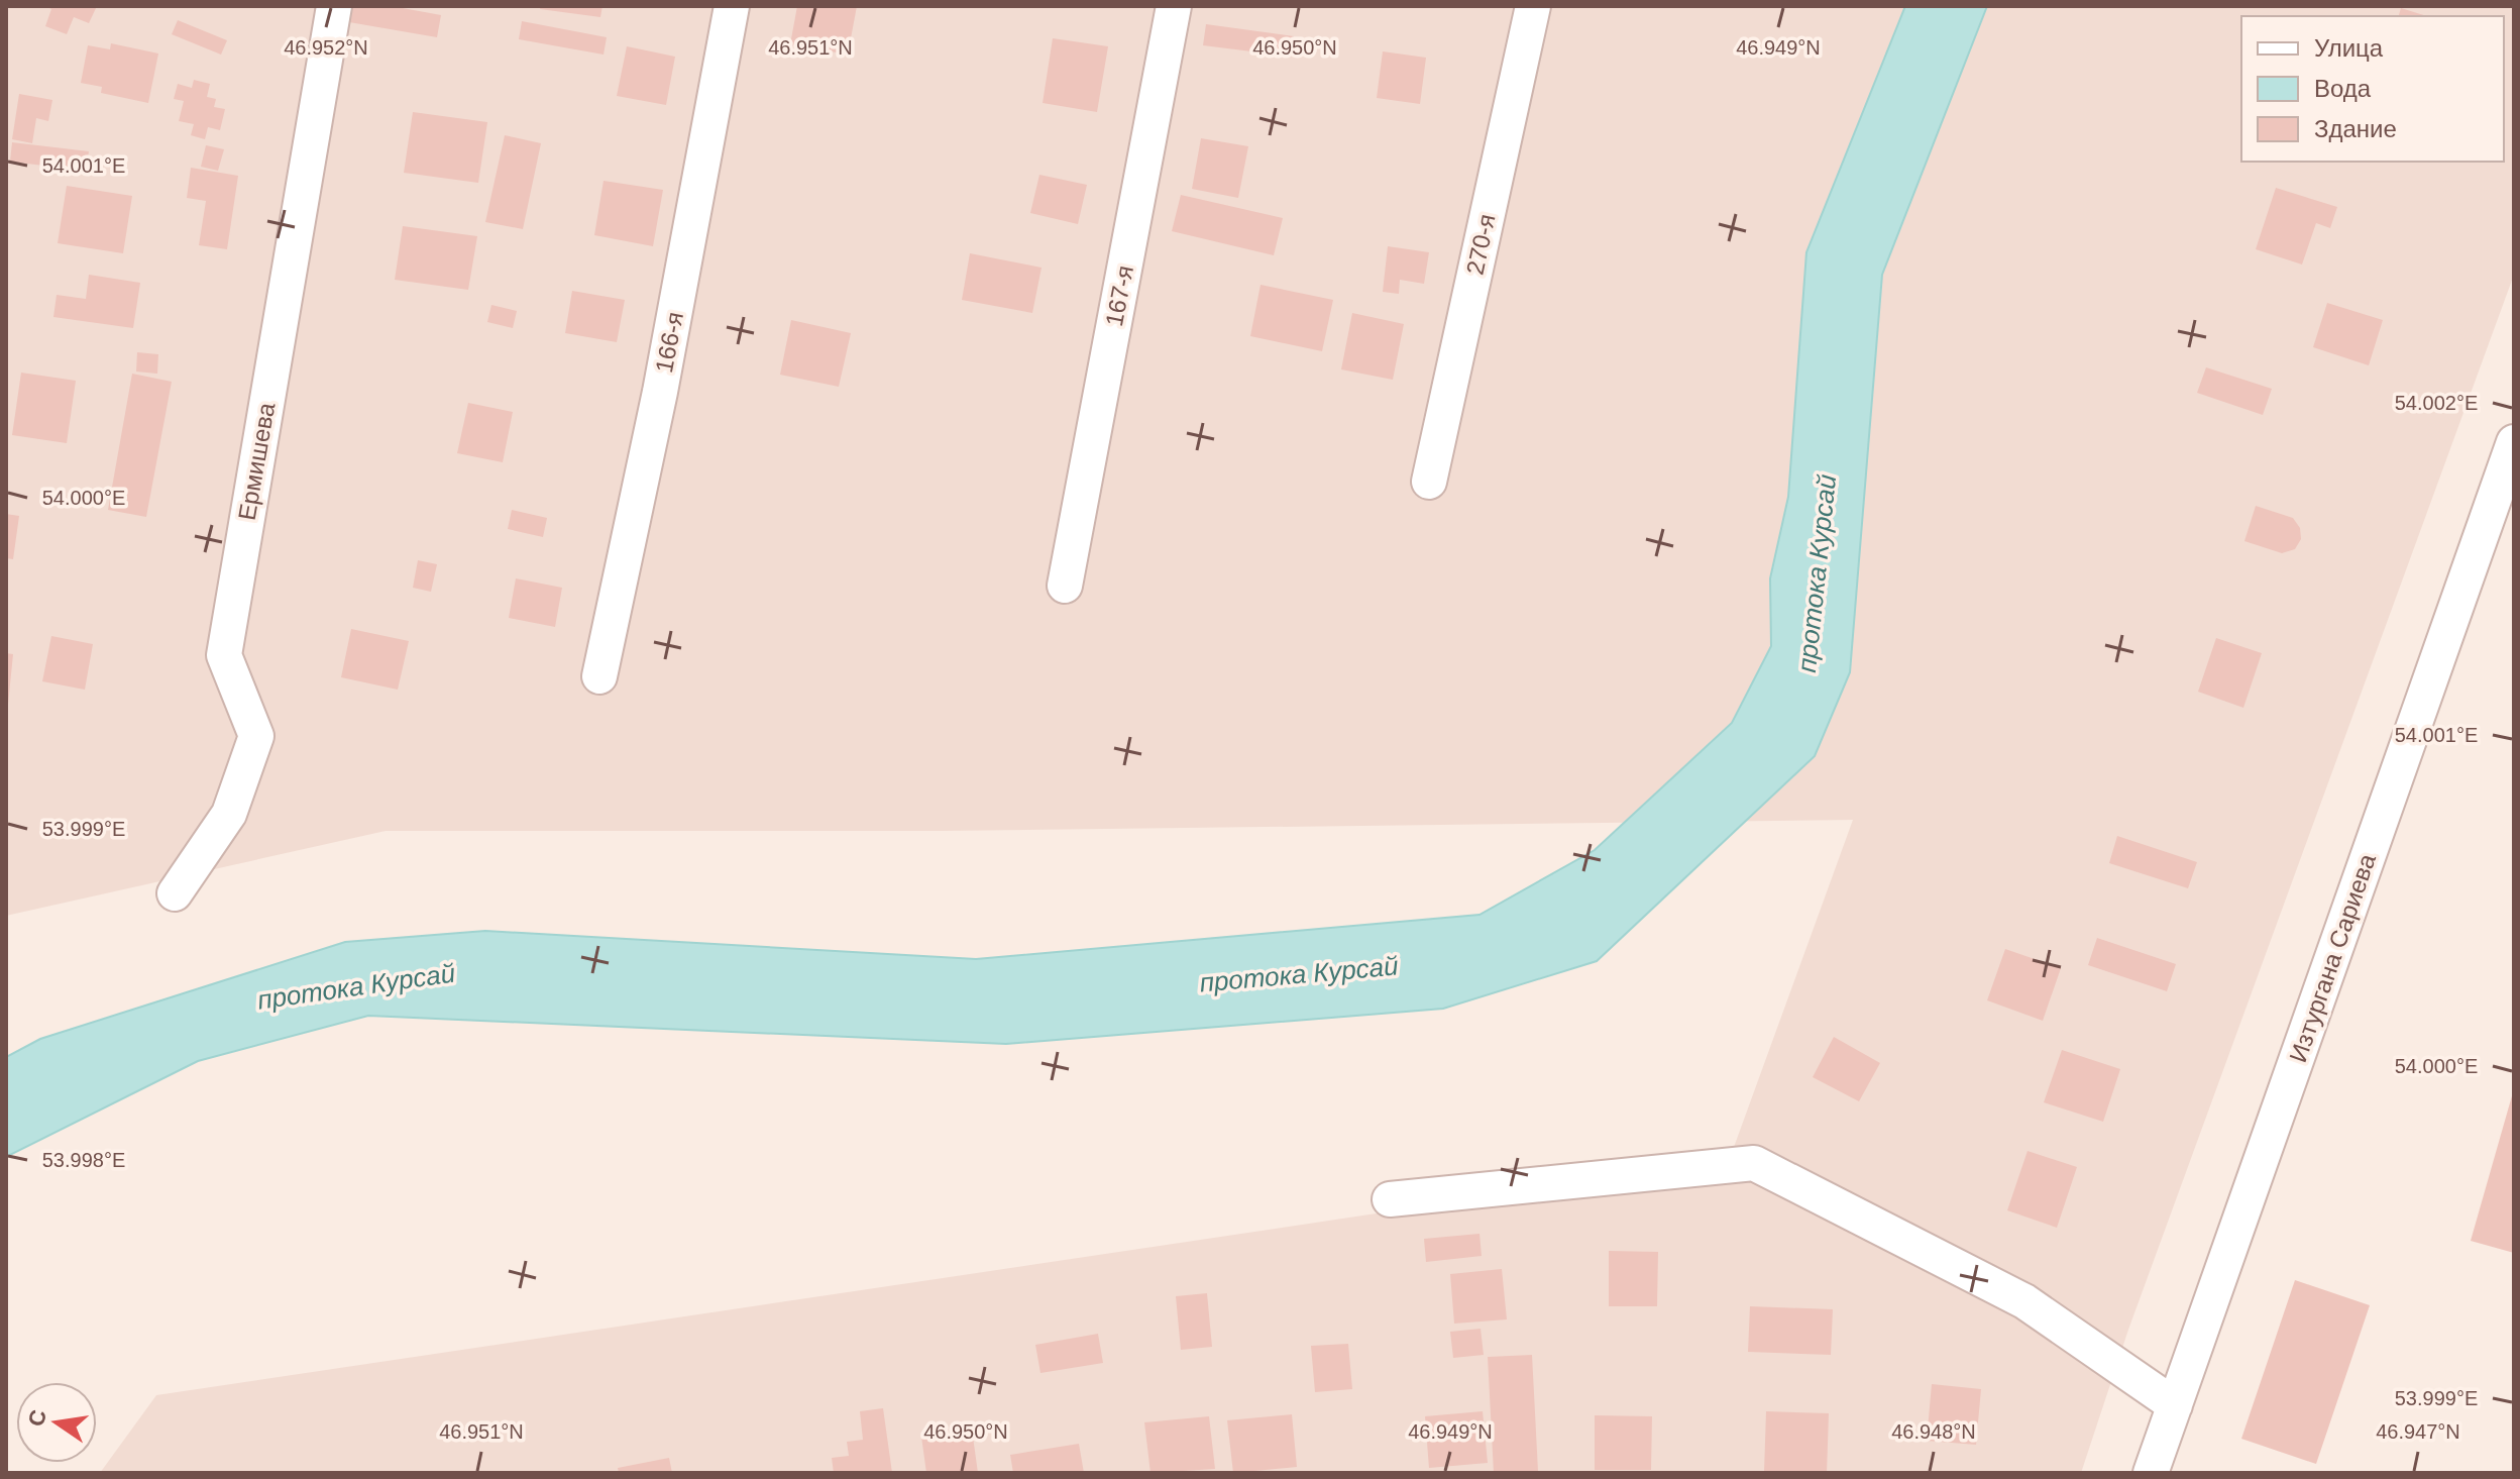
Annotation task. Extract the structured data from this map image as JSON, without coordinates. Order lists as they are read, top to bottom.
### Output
{
  "streets": {
    "street": [
      "270-я",
      "167-я",
      "166-я",
      "Ермишева",
      "Изтургана Сариева"
    ]
  },
  "water": ["протока Курсай"],
  "legend": ["Улица", "Вода", "Здание"],
  "north": "left",
  "coordinates": [
    "46.952°N",
    "46.951°N",
    "46.950°N",
    "46.949°N",
    "54.001°E",
    "54.002°E",
    "54.000°E",
    "53.999°E",
    "53.998°E",
    "46.948°N",
    "46.947°N"
  ]
}
